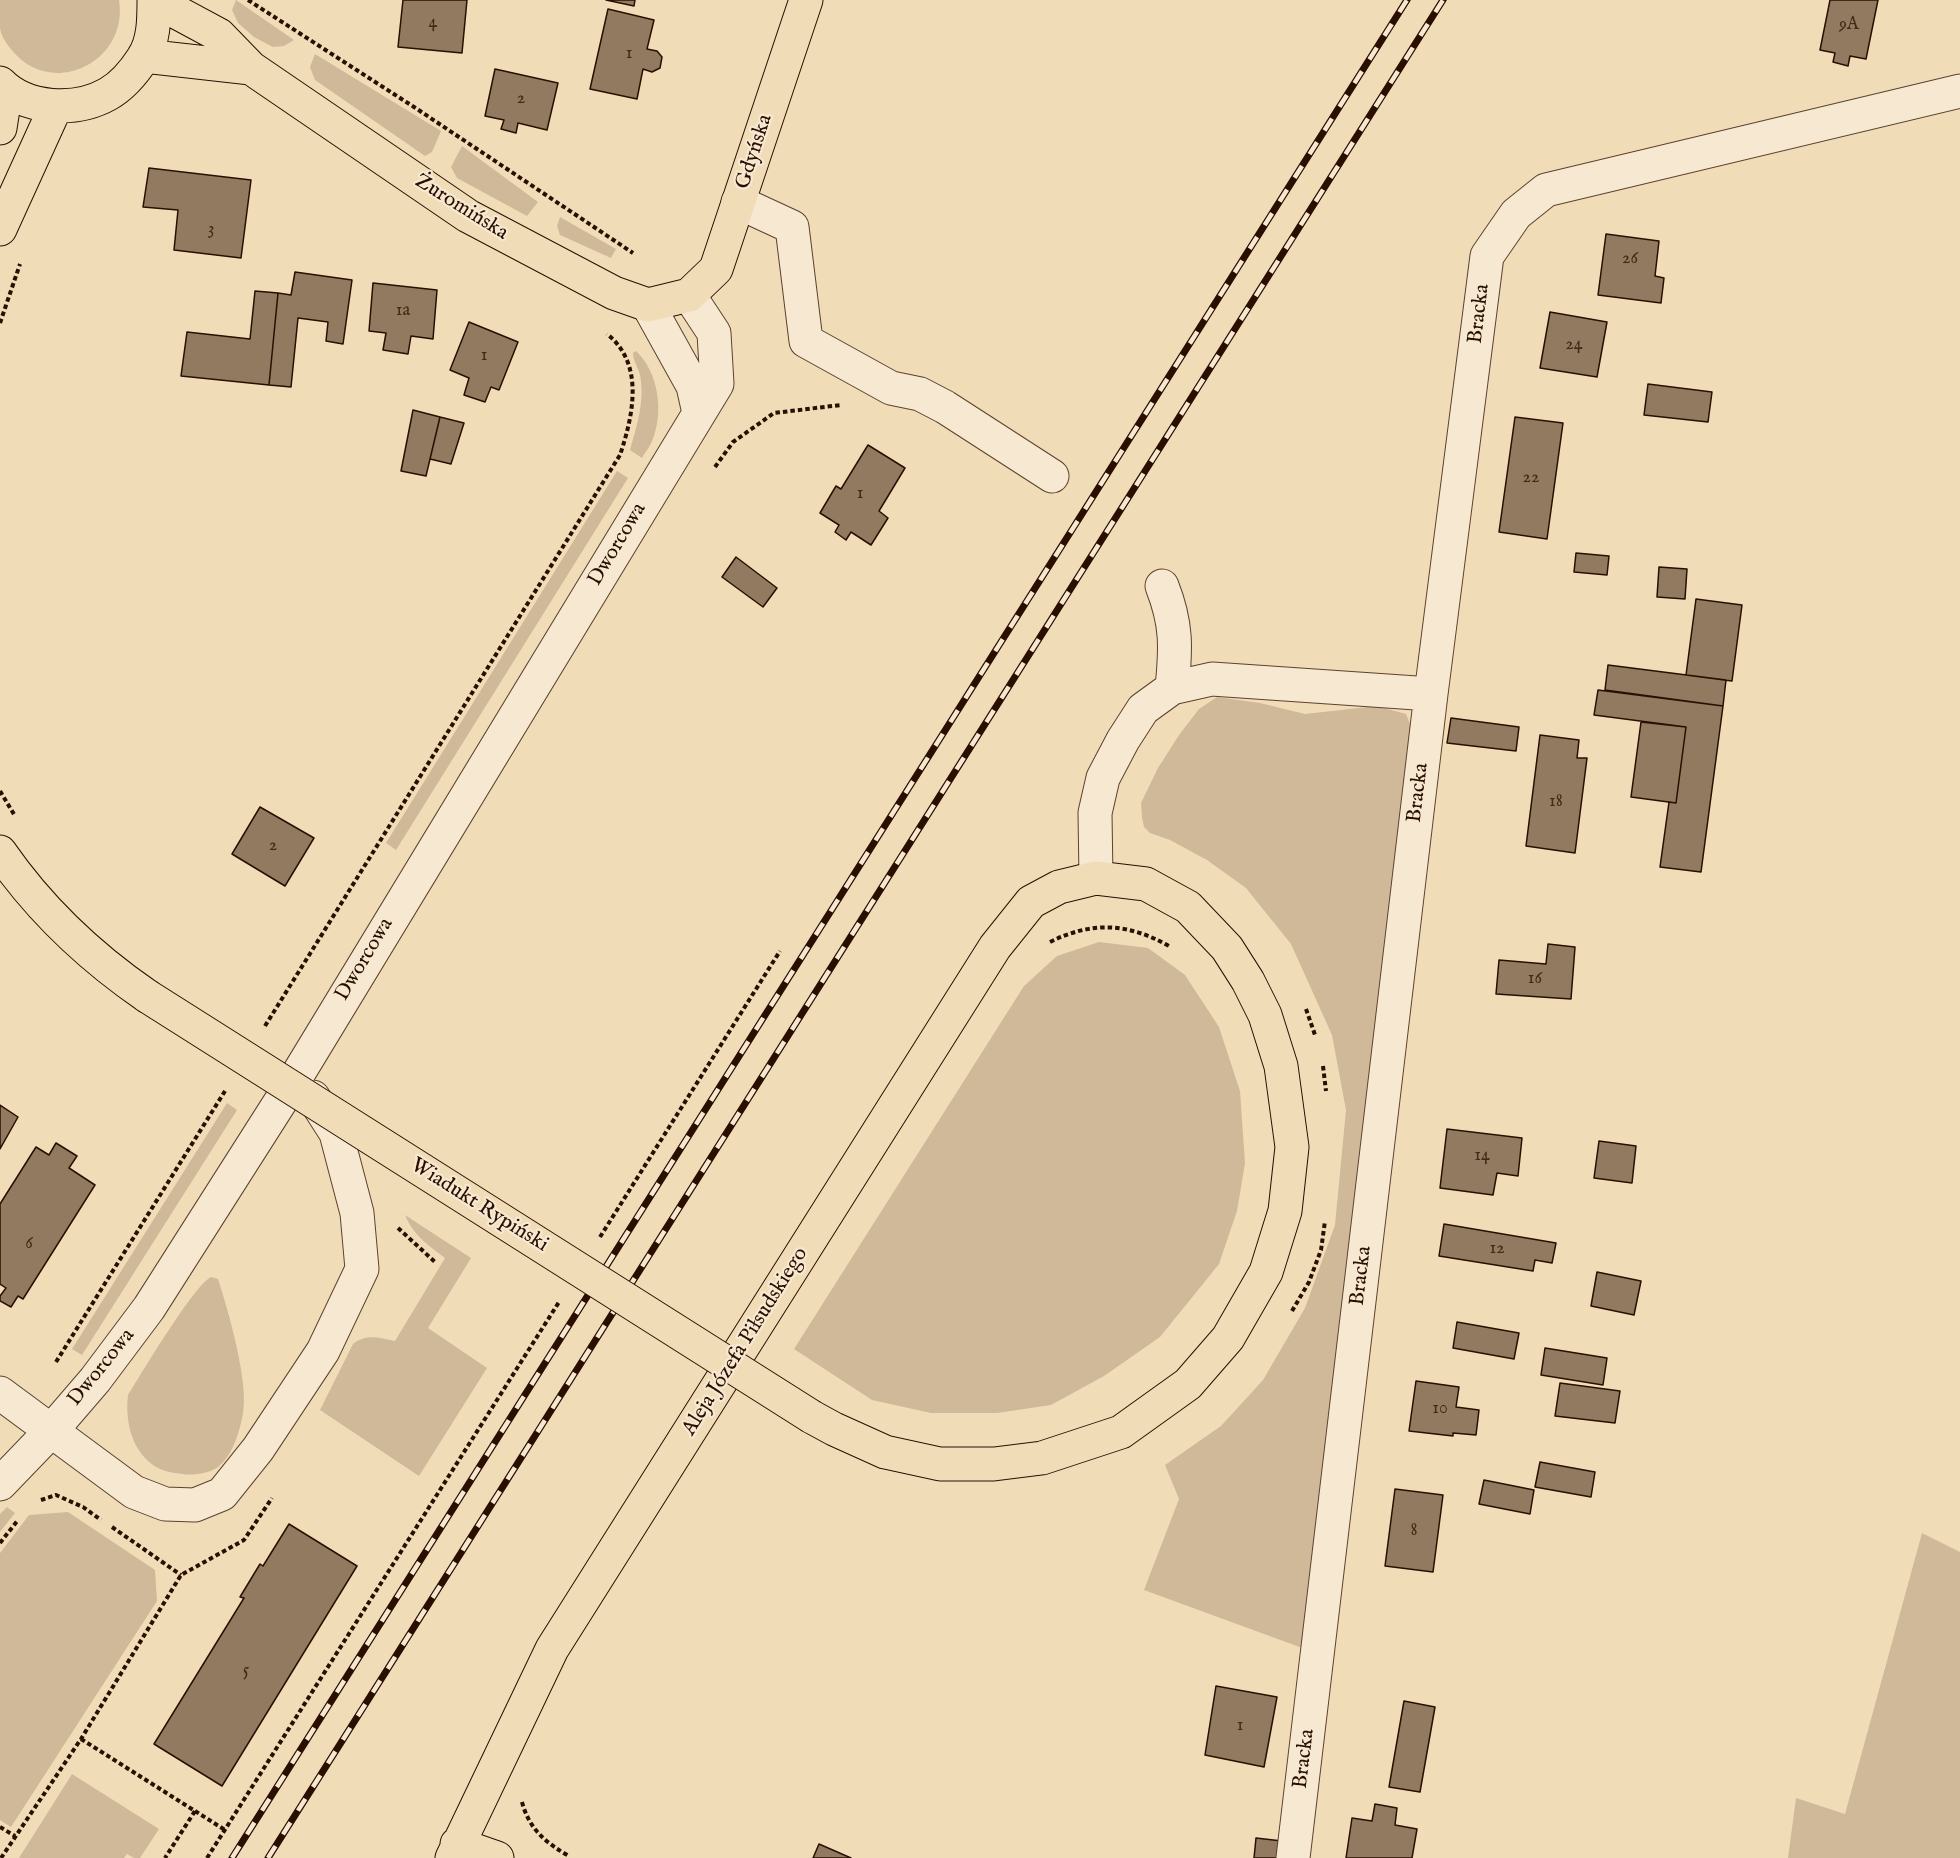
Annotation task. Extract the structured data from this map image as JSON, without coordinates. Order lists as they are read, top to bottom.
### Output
{
  "streets": {
    "main road": [
      "Gdyńska",
      "Żuromińska",
      "Wiadukt Rypiński",
      "Aleja Józefa Piłsudskiego"
    ],
    "street": ["Bracka", "Dworcowa"]
  },
  "crossings": [
    ["Gdyńska", "Dworcowa"],
    ["Wiadukt Rypiński", "Aleja Józefa Piłsudskiego"]
  ],
  "house_numbers": [
    "4",
    "9A",
    "1",
    "2",
    "3",
    "26",
    "1a",
    "24",
    "1",
    "22",
    "1",
    "18",
    "2",
    "16",
    "14",
    "6",
    "12",
    "10",
    "8",
    "5",
    "1"
  ]
}
